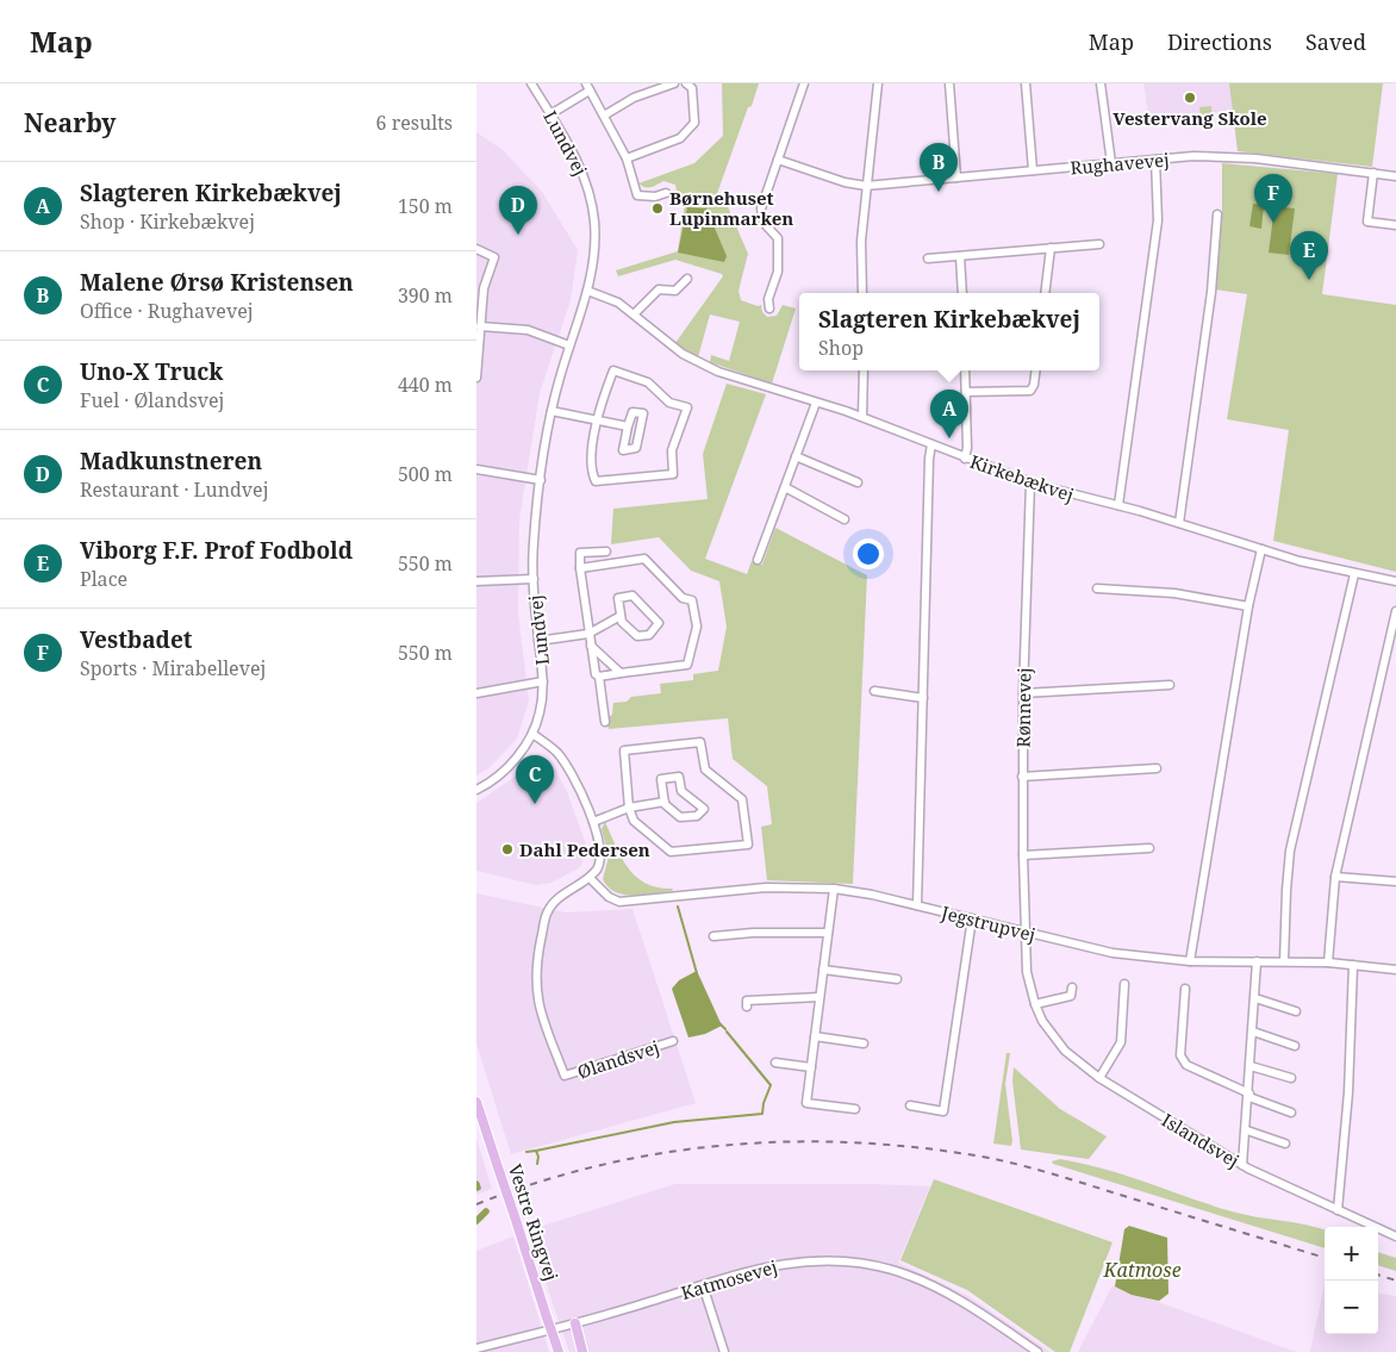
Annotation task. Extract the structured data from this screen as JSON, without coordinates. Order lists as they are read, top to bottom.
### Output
{
  "streets": {
    "main road": ["Vestre Ringvej"],
    "street": [
      "Lundvej",
      "Rughavevej",
      "Kirkebækvej",
      "Rønnevej",
      "Jegstrupvej",
      "Ølandsvej",
      "Islandsvej",
      "Katmosevej"
    ]
  },
  "crossings": [
    ["Lundvej", "Kirkebækvej"],
    ["Kirkebækvej", "Rønnevej"],
    ["Rønnevej", "Jegstrupvej"],
    ["Rønnevej", "Islandsvej"],
    ["Jegstrupvej", "Ølandsvej"],
    ["Jegstrupvej", "Islandsvej"]
  ],
  "water": ["Katmose"],
  "places": ["Vestervang Skole", "Børnehuset Lupinmarken", "Dahl Pedersen"],
  "page": {
    "header": "Map",
    "nav": ["Map", "Directions", "Saved"],
    "heading": ["Nearby", "6 results"],
    "pins": [
      "B",
      "F",
      "D",
      "E",
      "A",
      "C"
    ],
    "list": [
      {
        "mark": "A",
        "name": "Slagteren Kirkebækvej",
        "note": "Shop · Kirkebækvej",
        "value": "150 m"
      },
      {
        "mark": "B",
        "name": "Malene Ørsø Kristensen",
        "note": "Office · Rughavevej",
        "value": "390 m"
      },
      {
        "mark": "C",
        "name": "Uno-X Truck",
        "note": "Fuel · Ølandsvej",
        "value": "440 m"
      },
      {
        "mark": "D",
        "name": "Madkunstneren",
        "note": "Restaurant · Lundvej",
        "value": "500 m"
      },
      {
        "mark": "E",
        "name": "Viborg F.F. Prof Fodbold",
        "note": "Place",
        "value": "550 m"
      },
      {
        "mark": "F",
        "name": "Vestbadet",
        "note": "Sports · Mirabellevej",
        "value": "550 m"
      }
    ],
    "popup": ["Slagteren Kirkebækvej", "Shop"],
    "map_buttons": ["+", "−"]
  }
}
